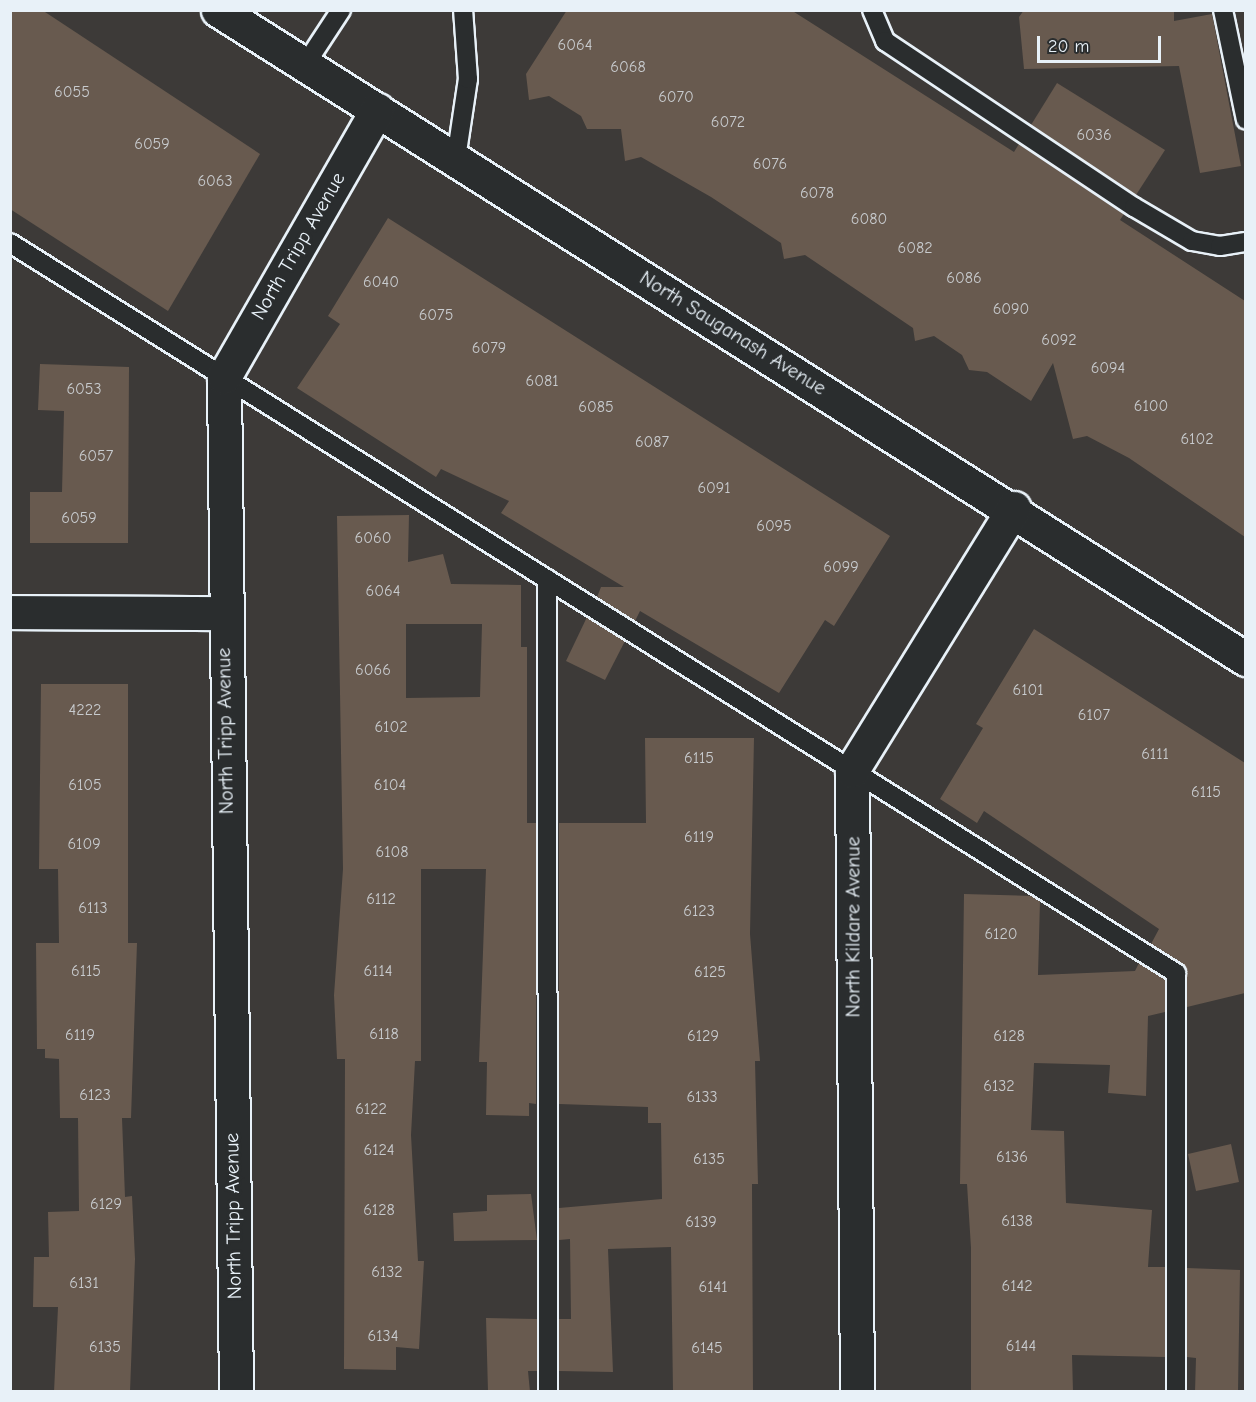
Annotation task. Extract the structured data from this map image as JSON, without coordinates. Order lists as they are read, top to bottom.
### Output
{
  "streets": {
    "street": ["North Tripp Avenue", "North Sauganash Avenue", "North Kildare Avenue"]
  },
  "crossings": [
    ["North Tripp Avenue", "North Sauganash Avenue"]
  ],
  "house_numbers": [
    "6064",
    "6068",
    "6055",
    "6070",
    "6072",
    "6036",
    "6059",
    "6076",
    "6063",
    "6078",
    "6080",
    "6082",
    "6086",
    "6040",
    "6090",
    "6075",
    "6092",
    "6079",
    "6094",
    "6081",
    "6053",
    "6100",
    "6085",
    "6102",
    "6087",
    "6057",
    "6091",
    "6059",
    "6095",
    "6060",
    "6099",
    "6064",
    "6066",
    "6101",
    "4222",
    "6107",
    "6102",
    "6111",
    "6115",
    "6105",
    "6104",
    "6115",
    "6119",
    "6109",
    "6108",
    "6112",
    "6113",
    "6123",
    "6120",
    "6115",
    "6114",
    "6125",
    "6118",
    "6119",
    "6129",
    "6128",
    "6132",
    "6123",
    "6133",
    "6122",
    "6124",
    "6136",
    "6135",
    "6129",
    "6128",
    "6138",
    "6139",
    "6132",
    "6131",
    "6142",
    "6141",
    "6134",
    "6144",
    "6135",
    "6145"
  ],
  "scale_bar": "20 m"
}
